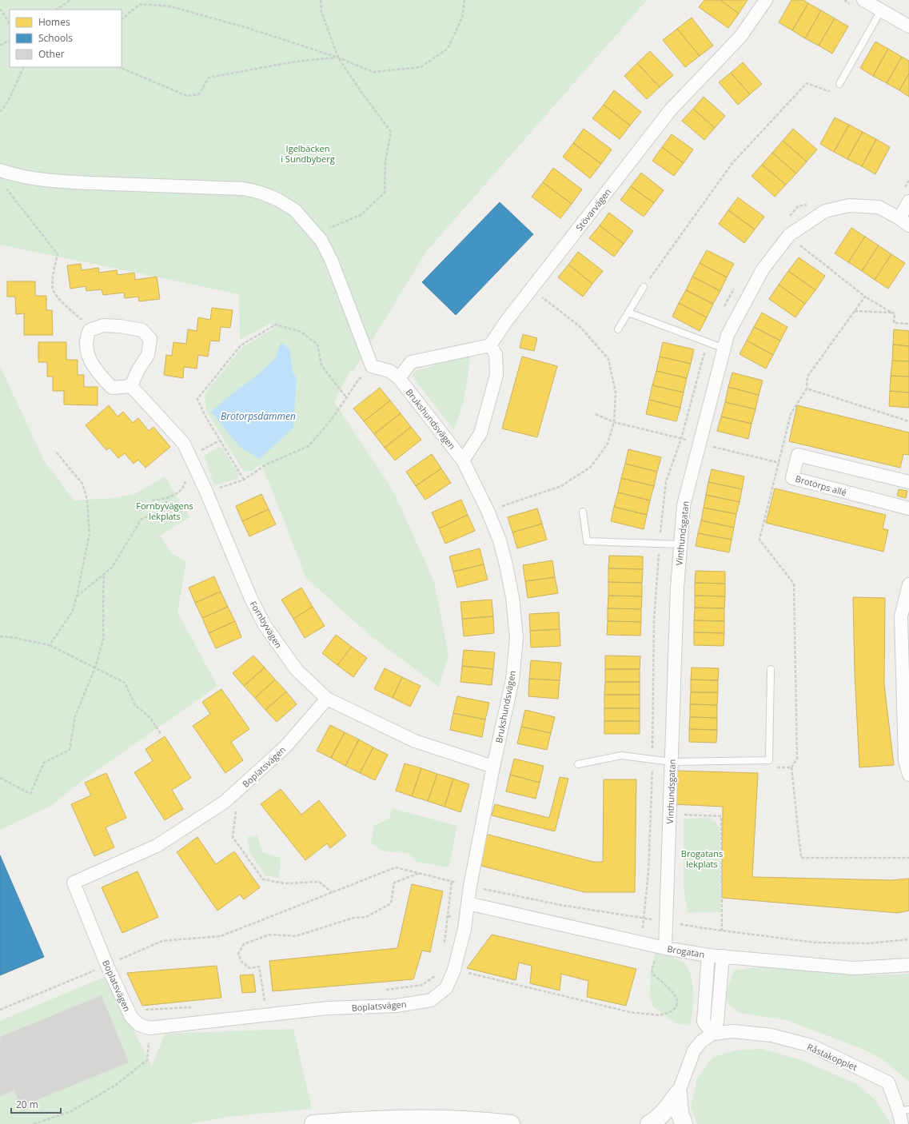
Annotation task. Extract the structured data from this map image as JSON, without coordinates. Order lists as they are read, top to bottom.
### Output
{
  "streets": {
    "street": [
      "Stövarvägen",
      "Brukshundsvägen",
      "Brotorps allé",
      "Vinthundsgatan",
      "Fornbyvägen",
      "Boplatsvägen",
      "Brogatan",
      "Råstakopplet"
    ]
  },
  "crossings": [
    ["Stövarvägen", "Brukshundsvägen"],
    ["Brukshundsvägen", "Fornbyvägen"],
    ["Brukshundsvägen", "Boplatsvägen"],
    ["Brukshundsvägen", "Brogatan"],
    ["Vinthundsgatan", "Brogatan"],
    ["Fornbyvägen", "Boplatsvägen"],
    ["Boplatsvägen", "Brogatan"]
  ],
  "water": ["Brotorpsdammen"],
  "parks": ["Igelbäcken i Sundbyberg", "Fornbyvägens lekplats", "Brogatans lekplats"],
  "legend": ["Homes", "Schools", "Other"],
  "scale_bar": "20 m"
}
